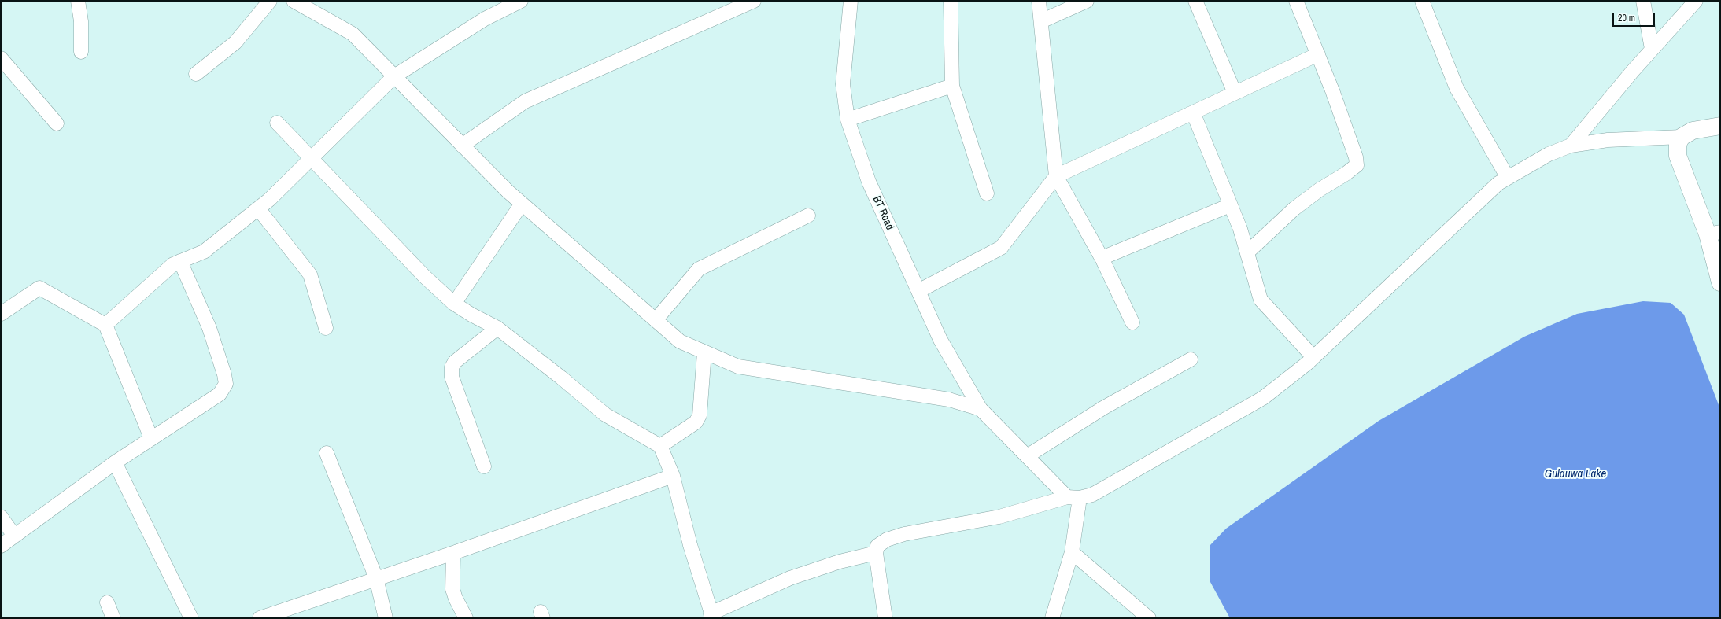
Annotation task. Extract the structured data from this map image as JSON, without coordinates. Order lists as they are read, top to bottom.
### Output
{
  "streets": {
    "street": ["BT Road"]
  },
  "water": ["Gulauwa Lake"],
  "scale_bar": "20 m"
}
